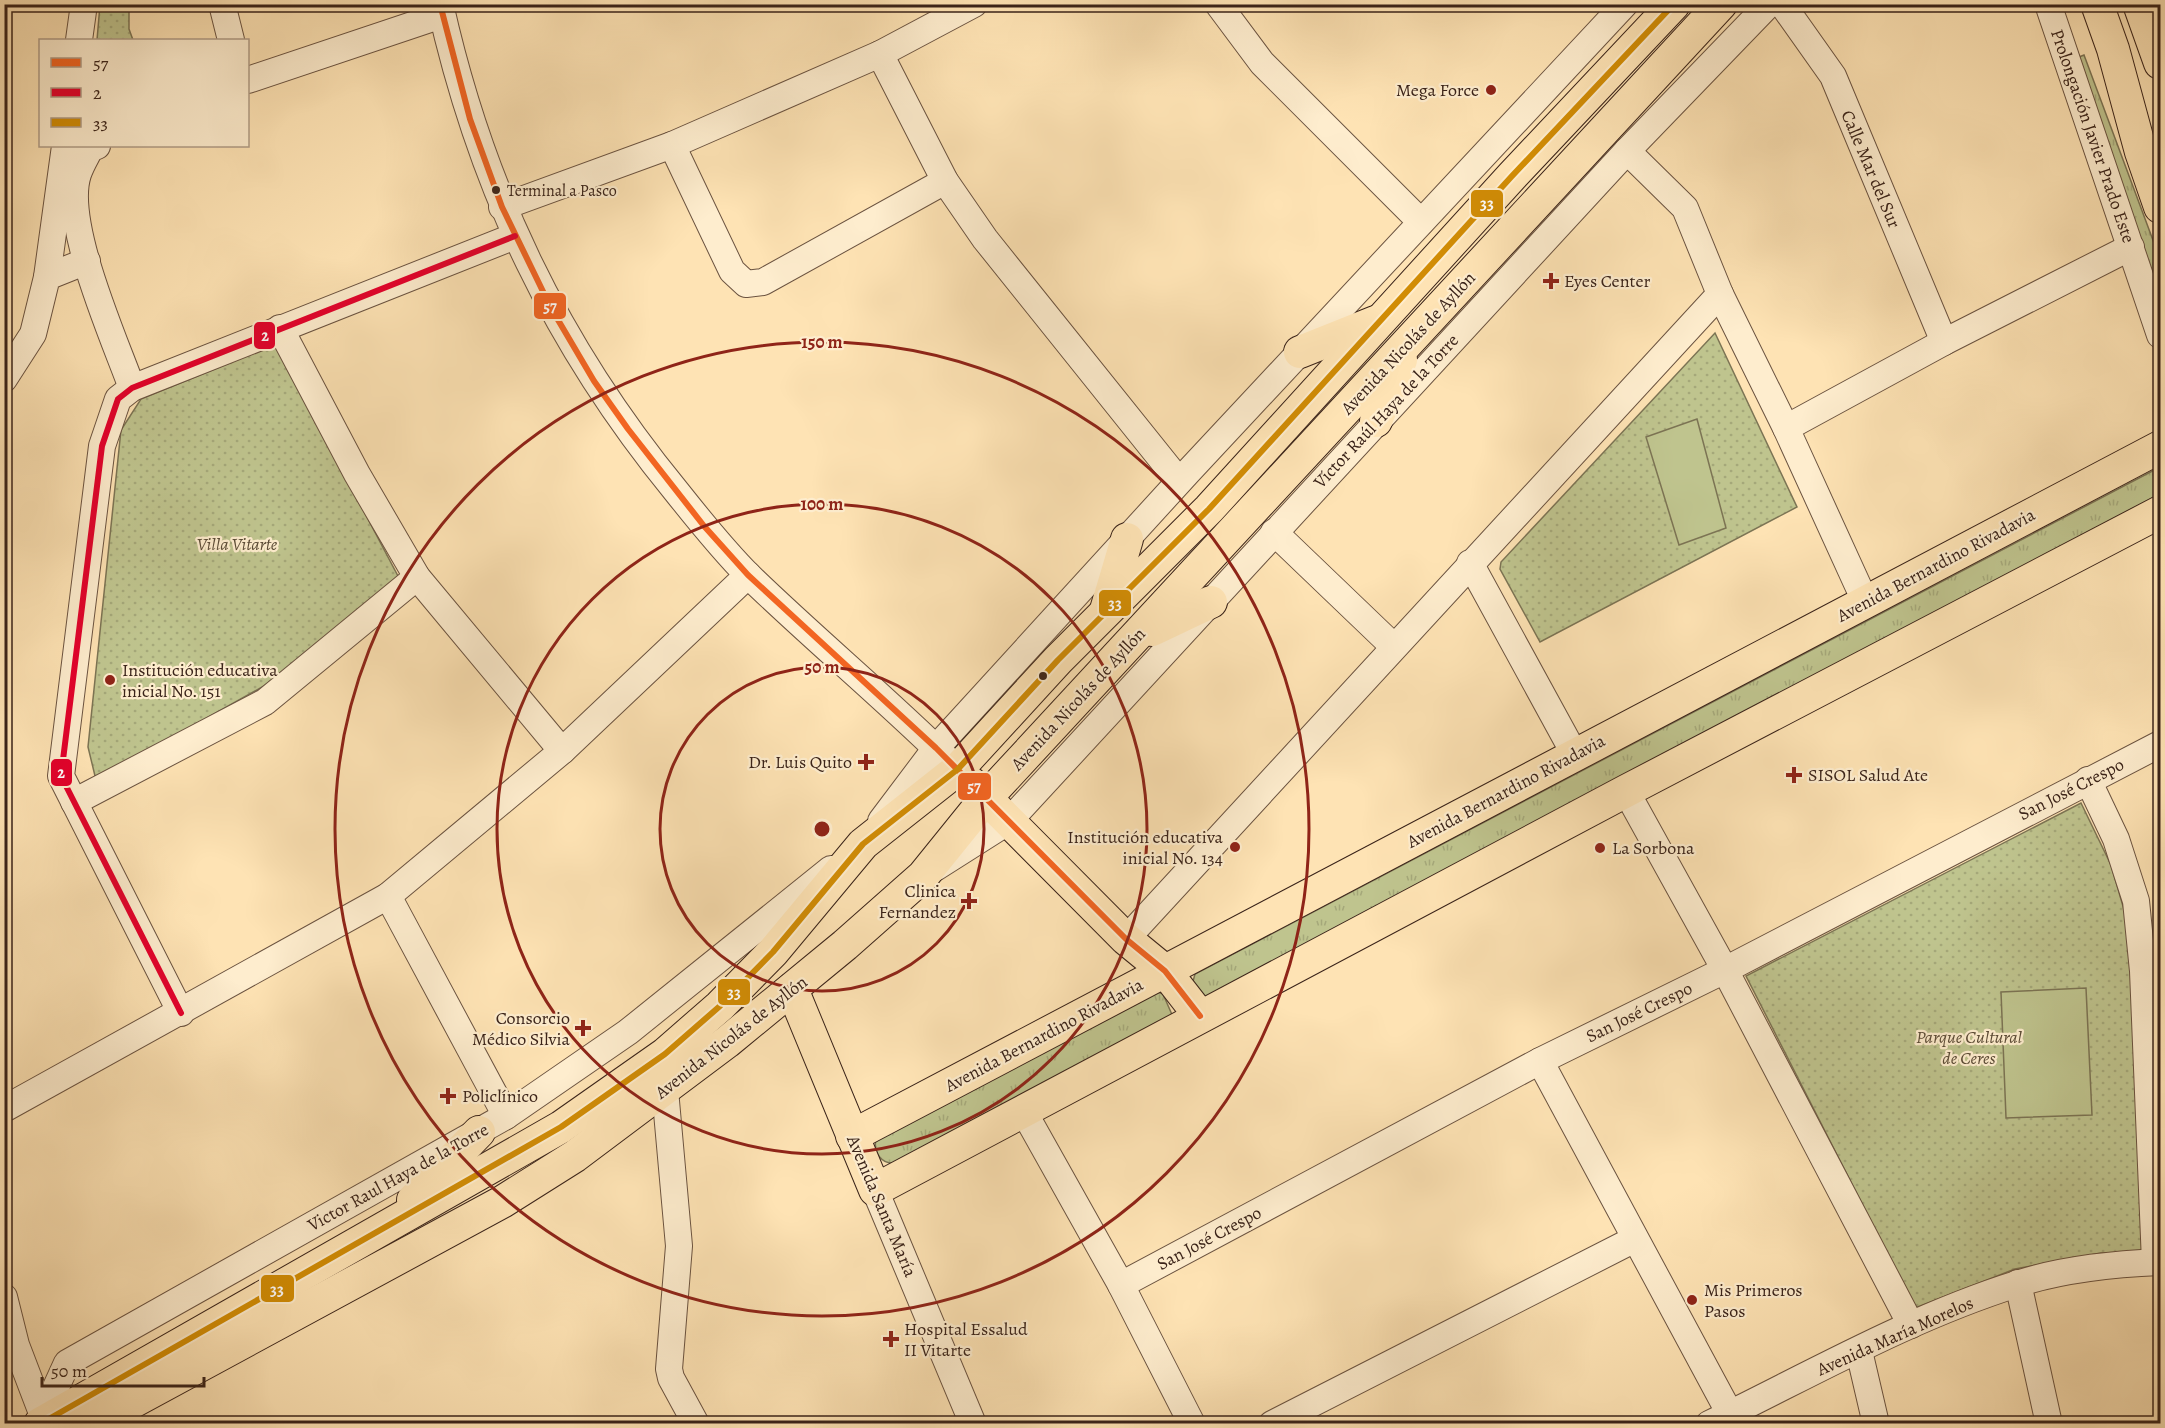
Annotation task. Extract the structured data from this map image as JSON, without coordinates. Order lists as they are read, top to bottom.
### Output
{
  "streets": {
    "main road": ["Avenida Nicolás de Ayllón", "Avenida Bernardino Rivadavia", "Avenida Santa María"],
    "street": [
      "Prolongación Javier Prado Este",
      "Calle Mar del Sur",
      "Víctor Raúl Haya de la Torre",
      "San José Crespo",
      "Victor Raul Haya de la Torre",
      "Avenida María Morelos"
    ]
  },
  "crossings": [
    ["Avenida Nicolás de Ayllón", "Victor Raul Haya de la Torre"],
    ["Avenida Nicolás de Ayllón", "Avenida Santa María"],
    ["Avenida Bernardino Rivadavia", "Avenida Santa María"]
  ],
  "parks": ["Villa Vitarte", "Parque Cultural de Ceres"],
  "places": {
    "other": [
      "Mega Force",
      "Terminal a Pasco",
      "Institución educativa inicial No. 151",
      "Institución educativa inicial No. 134",
      "La Sorbona",
      "Mis Primeros Pasos"
    ],
    "health": [
      "Eyes Center",
      "Dr. Luis Quito",
      "SISOL Salud Ate",
      "Clinica Fernandez",
      "Consorcio Médico Silvia",
      "Policlínico",
      "Hospital Essalud II Vitarte"
    ]
  },
  "lines": ["transit line 57", "transit line 33", "transit line 2"],
  "legend": ["57", "2", "33"],
  "scale_bar": "50 m",
  "rings": ["150 m", "100 m", "50 m"]
}
